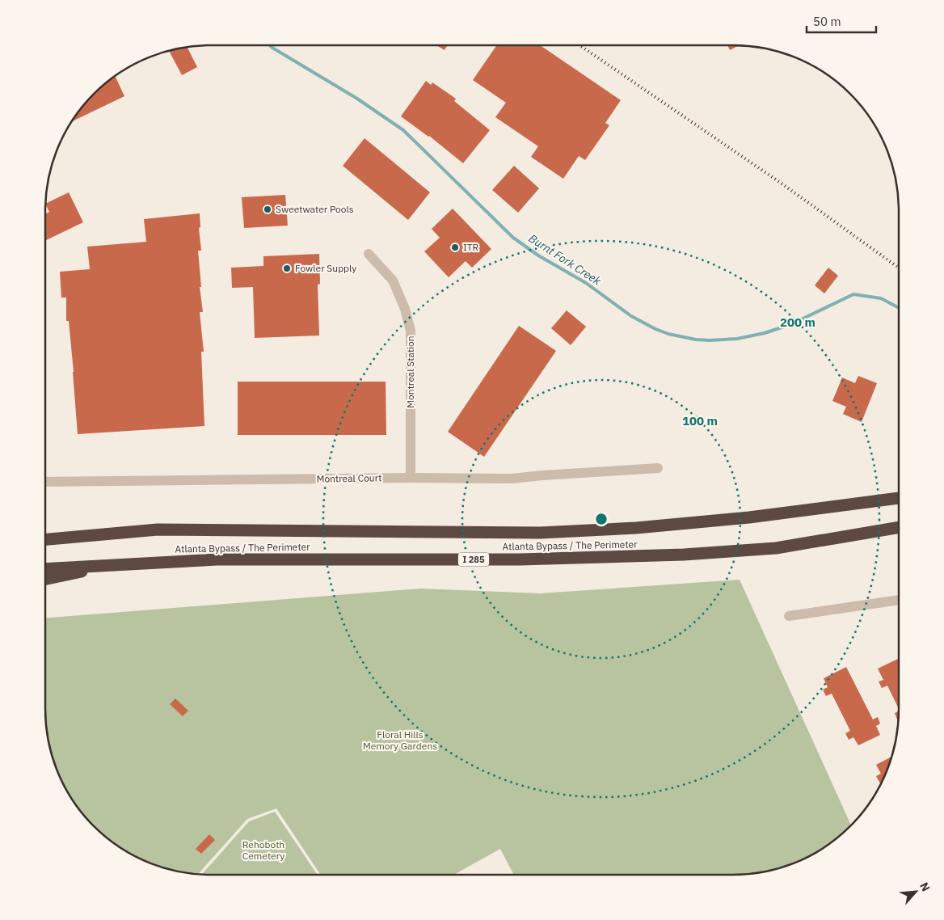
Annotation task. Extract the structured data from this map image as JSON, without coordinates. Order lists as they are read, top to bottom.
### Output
{
  "streets": {
    "highway": ["Atlanta Bypass / The Perimeter", "I 285"],
    "street": ["Montreal Station", "Montreal Court"]
  },
  "crossings": [
    ["Montreal Station", "Montreal Court"]
  ],
  "water": ["Burnt Fork Creek"],
  "parks": ["Floral Hills Memory Gardens", "Rehoboth Cemetery"],
  "places": ["Sweetwater Pools", "ITR", "Fowler Supply"],
  "scale_bar": "50 m",
  "north": "top right",
  "rings": ["200 m", "100 m"]
}
